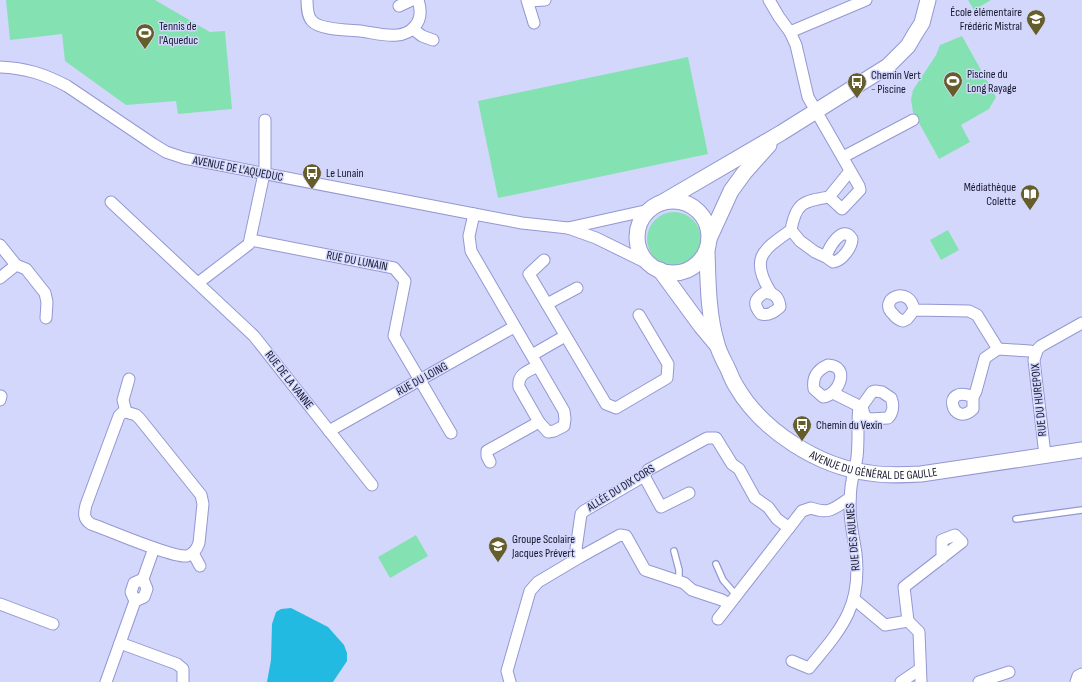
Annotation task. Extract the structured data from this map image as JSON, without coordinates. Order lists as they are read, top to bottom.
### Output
{
  "streets": {
    "street": [
      "AVENUE DE L'AQUEDUC",
      "RUE DU LUNAIN",
      "RUE DU LOING",
      "RUE DE LA VANNE",
      "RUE DU HUREPOIX",
      "AVENUE DU GÉNÉRAL DE GAULLE",
      "ALLÉE DU DIX CORS",
      "RUE DES AULNES"
    ]
  },
  "crossings": [
    ["AVENUE DE L'AQUEDUC", "AVENUE DU GÉNÉRAL DE GAULLE"],
    ["RUE DU LUNAIN", "RUE DU LOING"],
    ["RUE DU LOING", "RUE DE LA VANNE"],
    ["RUE DU HUREPOIX", "AVENUE DU GÉNÉRAL DE GAULLE"],
    ["AVENUE DU GÉNÉRAL DE GAULLE", "RUE DES AULNES"]
  ],
  "places": {
    "school or university": ["École élémentaire Frédéric Mistral", "Groupe Scolaire Jacques Prévert"],
    "sports": ["Tennis de l'Aqueduc", "Piscine du Long Rayage"],
    "bus stop": ["Chemin Vert - Piscine", "Le Lunain", "Chemin du Vexin"],
    "library": ["Médiathèque Colette"]
  }
}
